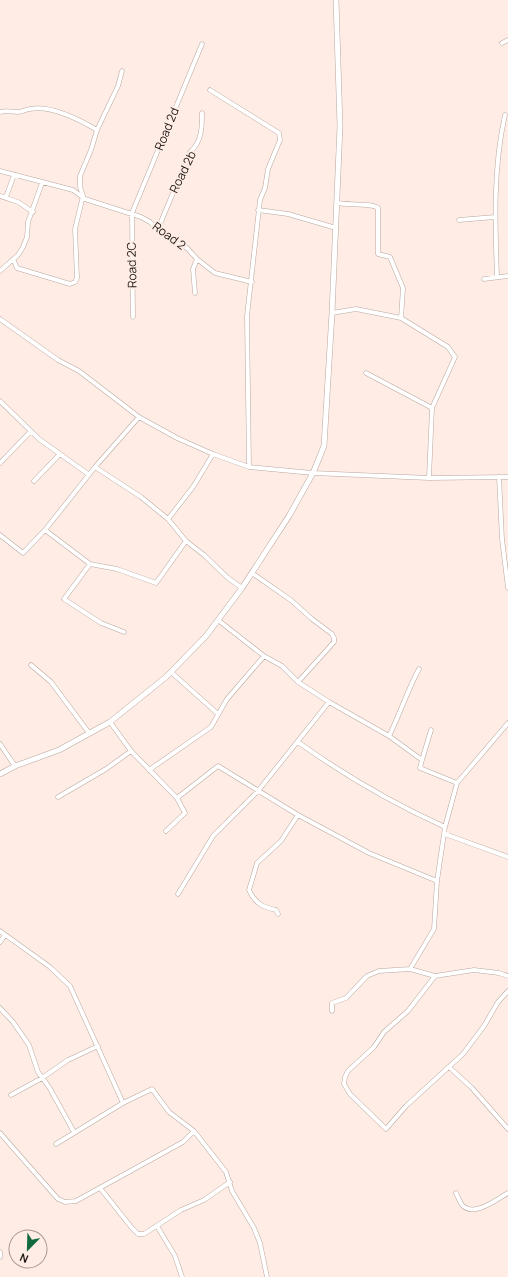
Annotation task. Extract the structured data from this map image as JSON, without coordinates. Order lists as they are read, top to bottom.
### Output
{
  "streets": {
    "street": [
      "Road 2d",
      "Road 2b",
      "Road 2",
      "Road 2C"
    ]
  },
  "crossings": [
    ["Road 2d", "Road 2"],
    ["Road 2d", "Road 2C"],
    ["Road 2b", "Road 2"],
    ["Road 2", "Road 2C"]
  ],
  "north": "bottom left"
}
